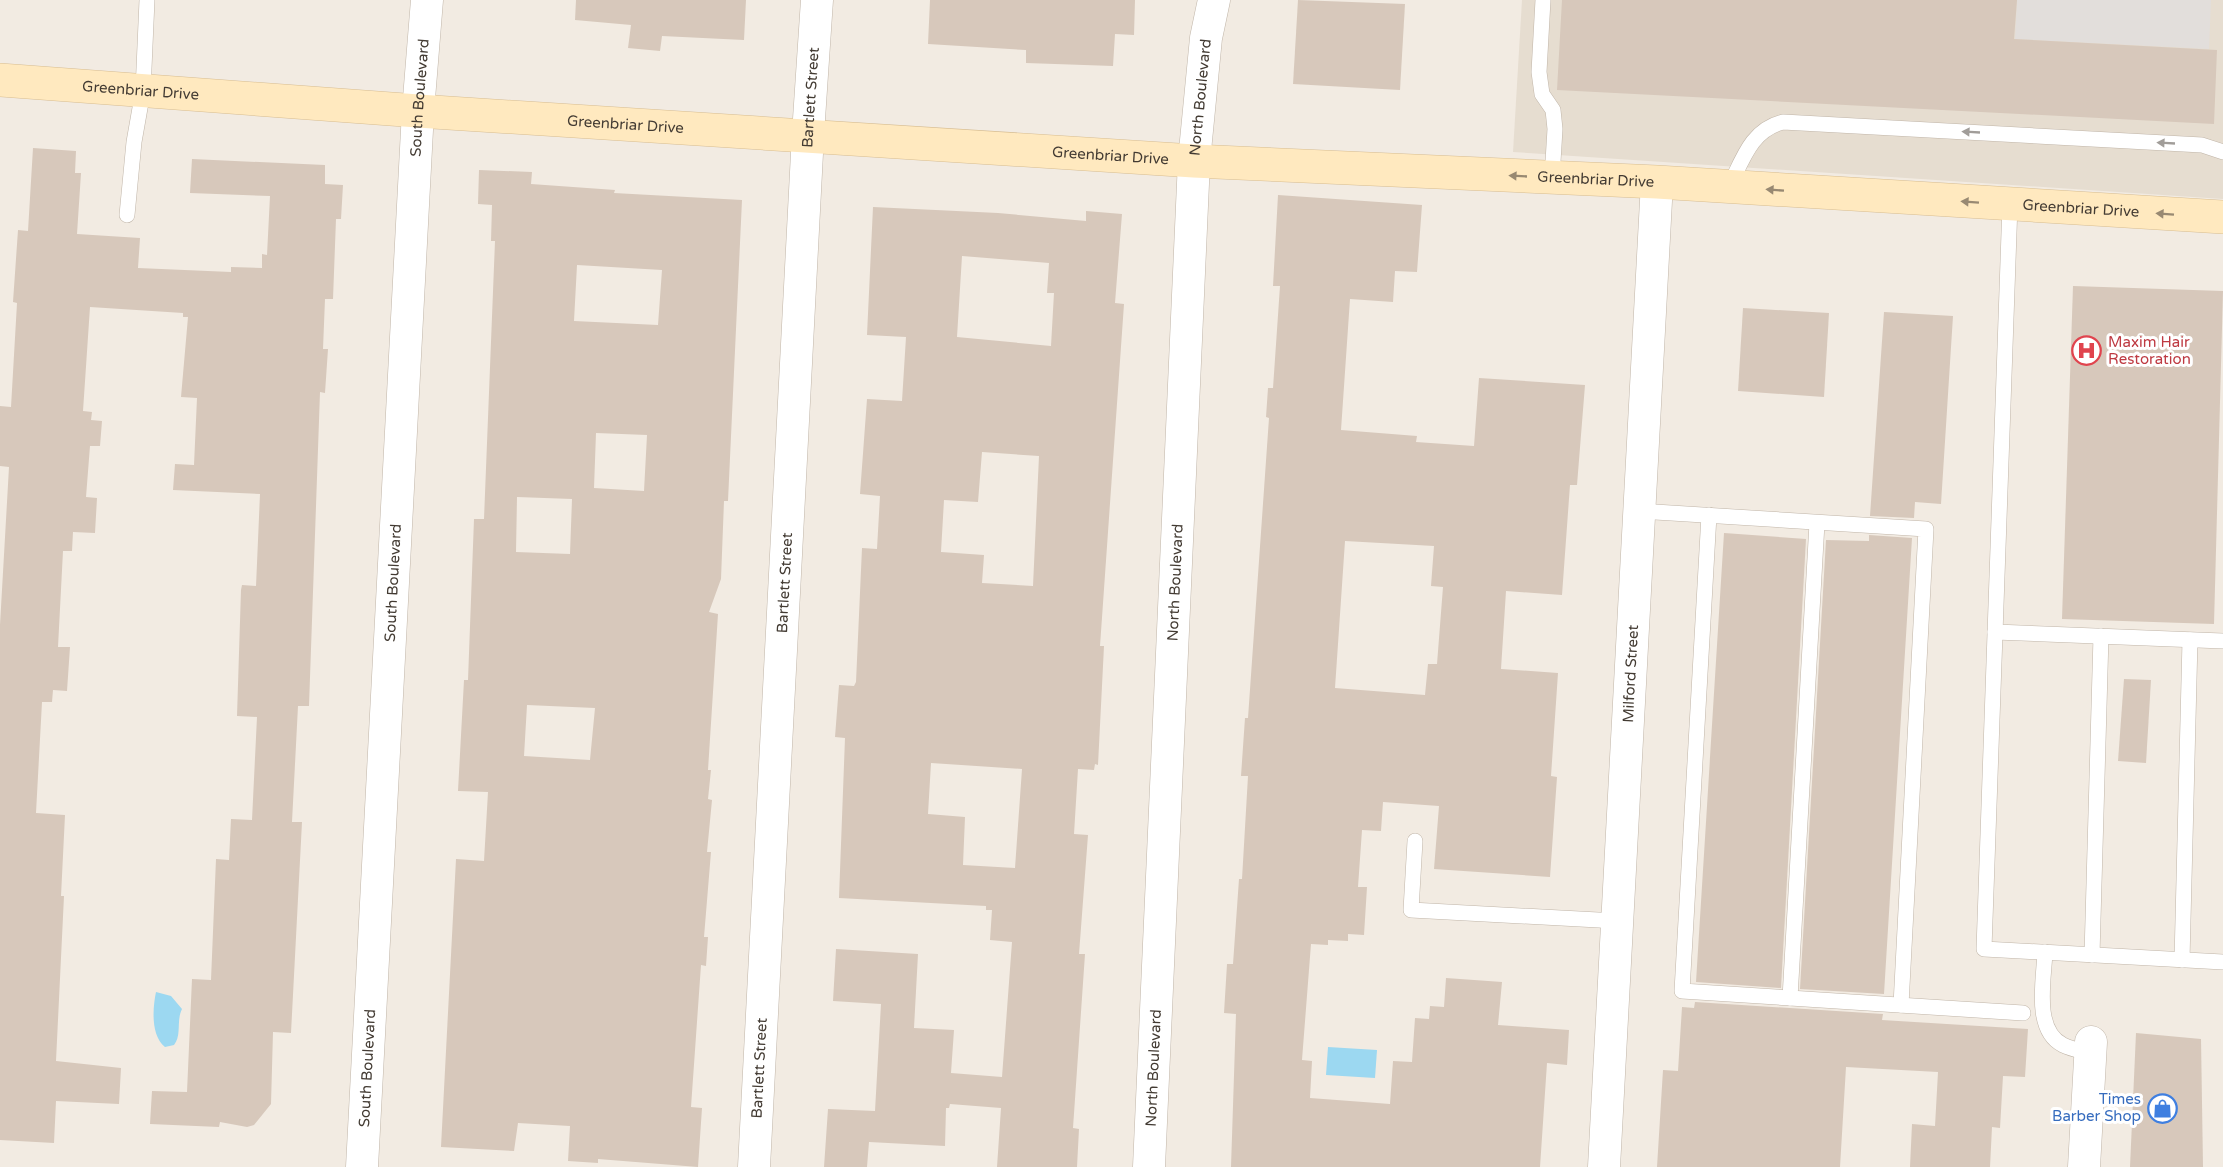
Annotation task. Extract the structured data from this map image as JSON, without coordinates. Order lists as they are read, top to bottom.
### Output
{
  "streets": {
    "main road": ["Greenbriar Drive"],
    "street": [
      "South Boulevard",
      "Bartlett Street",
      "North Boulevard",
      "Milford Street"
    ]
  },
  "crossings": [
    ["Greenbriar Drive", "South Boulevard"],
    ["Greenbriar Drive", "Bartlett Street"],
    ["Greenbriar Drive", "North Boulevard"],
    ["Greenbriar Drive", "Milford Street"]
  ],
  "one_way": ["Greenbriar Drive"],
  "places": {
    "hospital": ["Maxim Hair Restoration"],
    "shop": ["Times Barber Shop"]
  }
}
